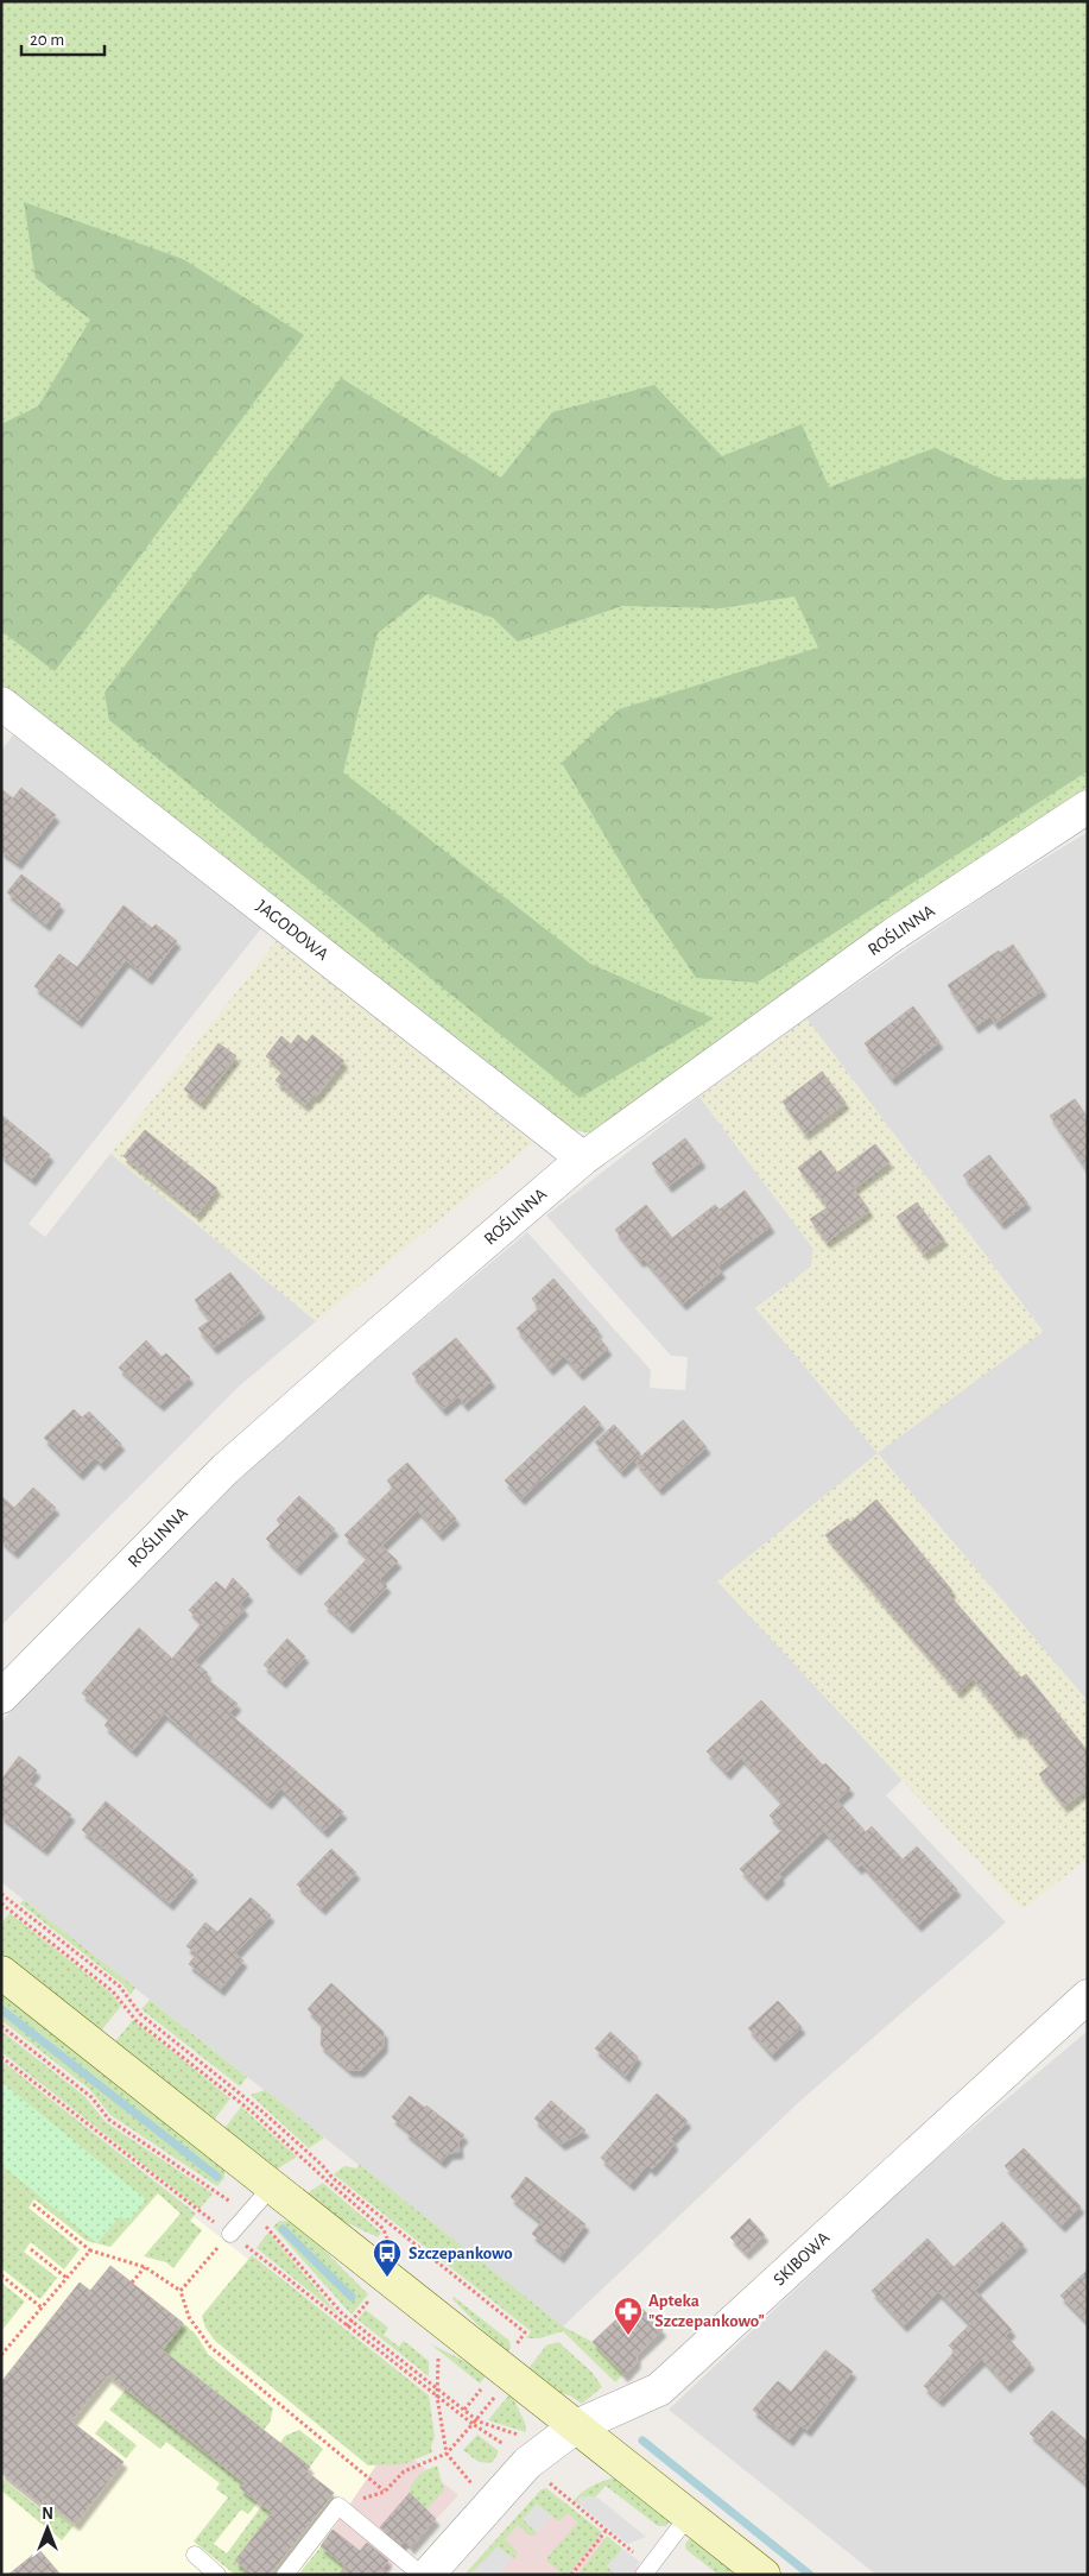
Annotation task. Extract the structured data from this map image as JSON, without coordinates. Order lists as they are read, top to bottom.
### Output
{
  "streets": {
    "street": ["JAGODOWA", "ROŚLINNA", "SKIBOWA"]
  },
  "crossings": [
    ["JAGODOWA", "ROŚLINNA"]
  ],
  "places": {
    "bus stop": ["Szczepankowo"],
    "pharmacy": ["Apteka \"Szczepankowo\""]
  },
  "scale_bar": "20 m",
  "north": "top"
}
